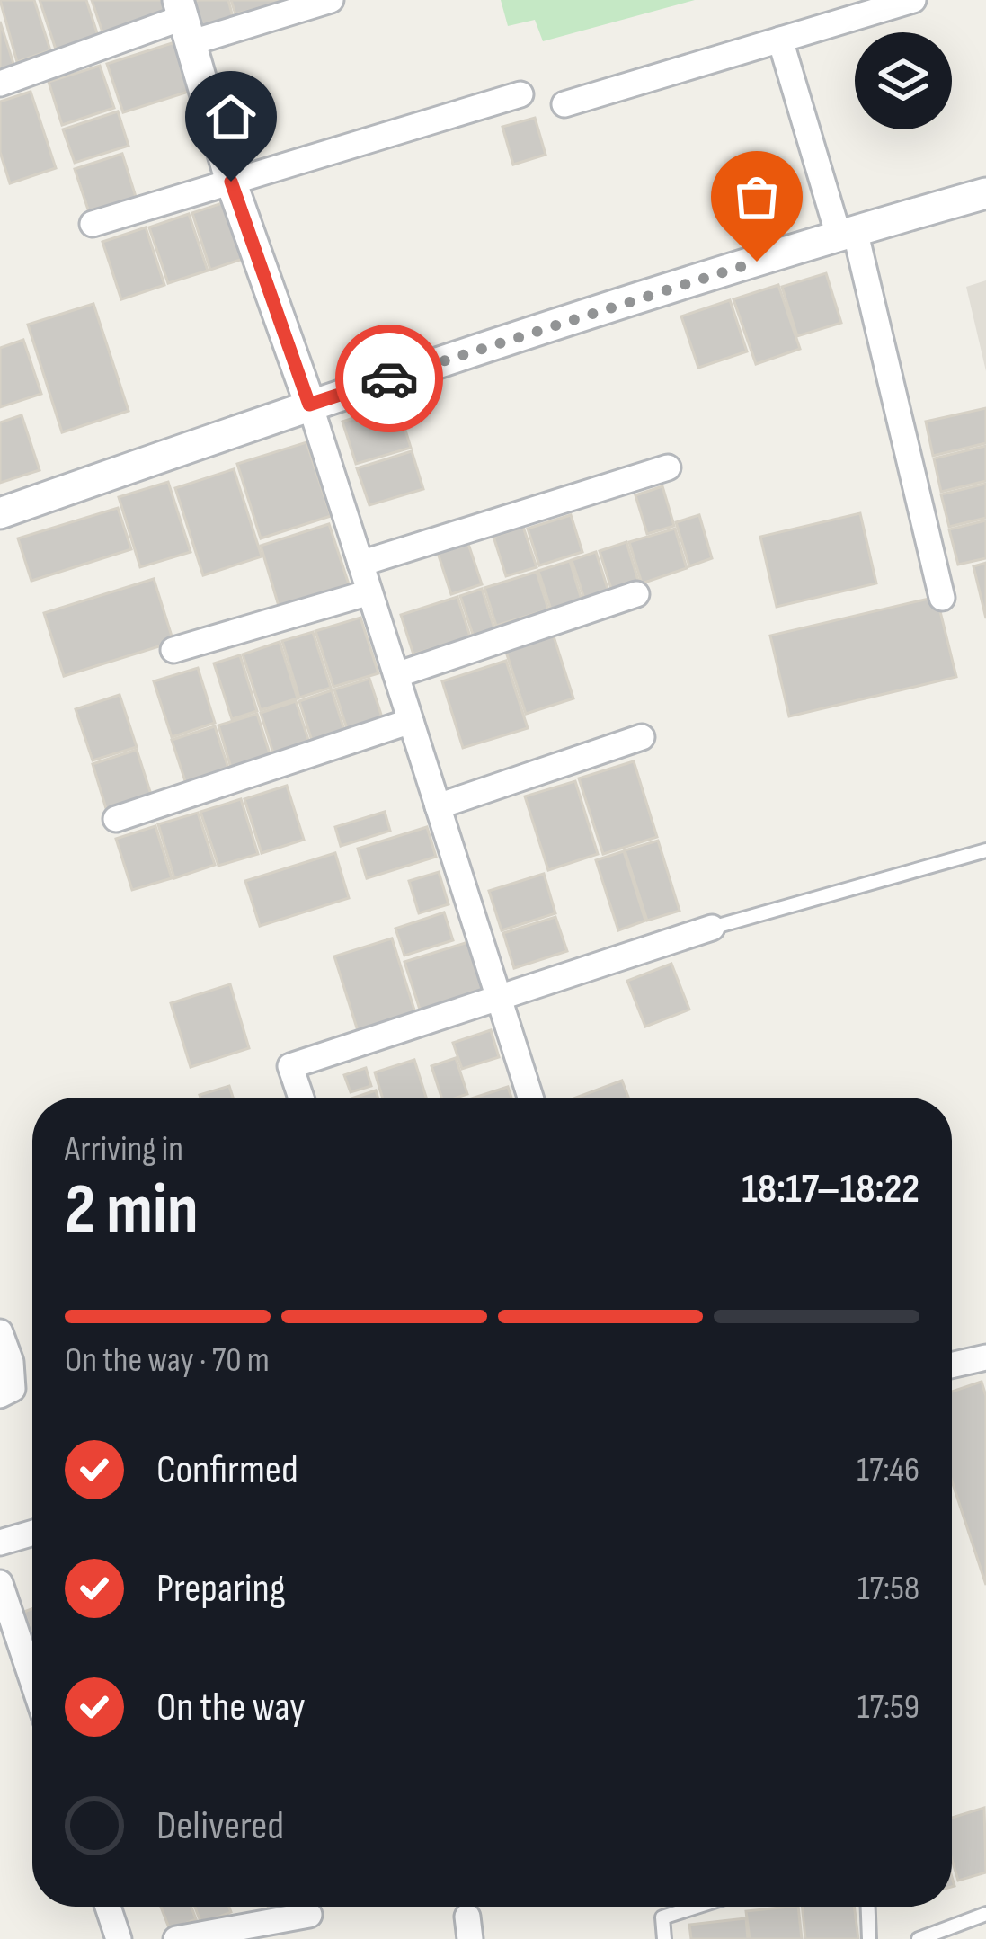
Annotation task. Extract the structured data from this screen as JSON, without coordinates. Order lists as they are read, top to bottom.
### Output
{
  "page": {
    "heading": ["2 min", "Arriving in", "18:17–18:22"],
    "bar": "On the way · 70 m",
    "list": [
      ["Confirmed", "17:46"],
      ["Preparing", "17:58"],
      ["On the way", "17:59"],
      "Delivered"
    ]
  }
}
